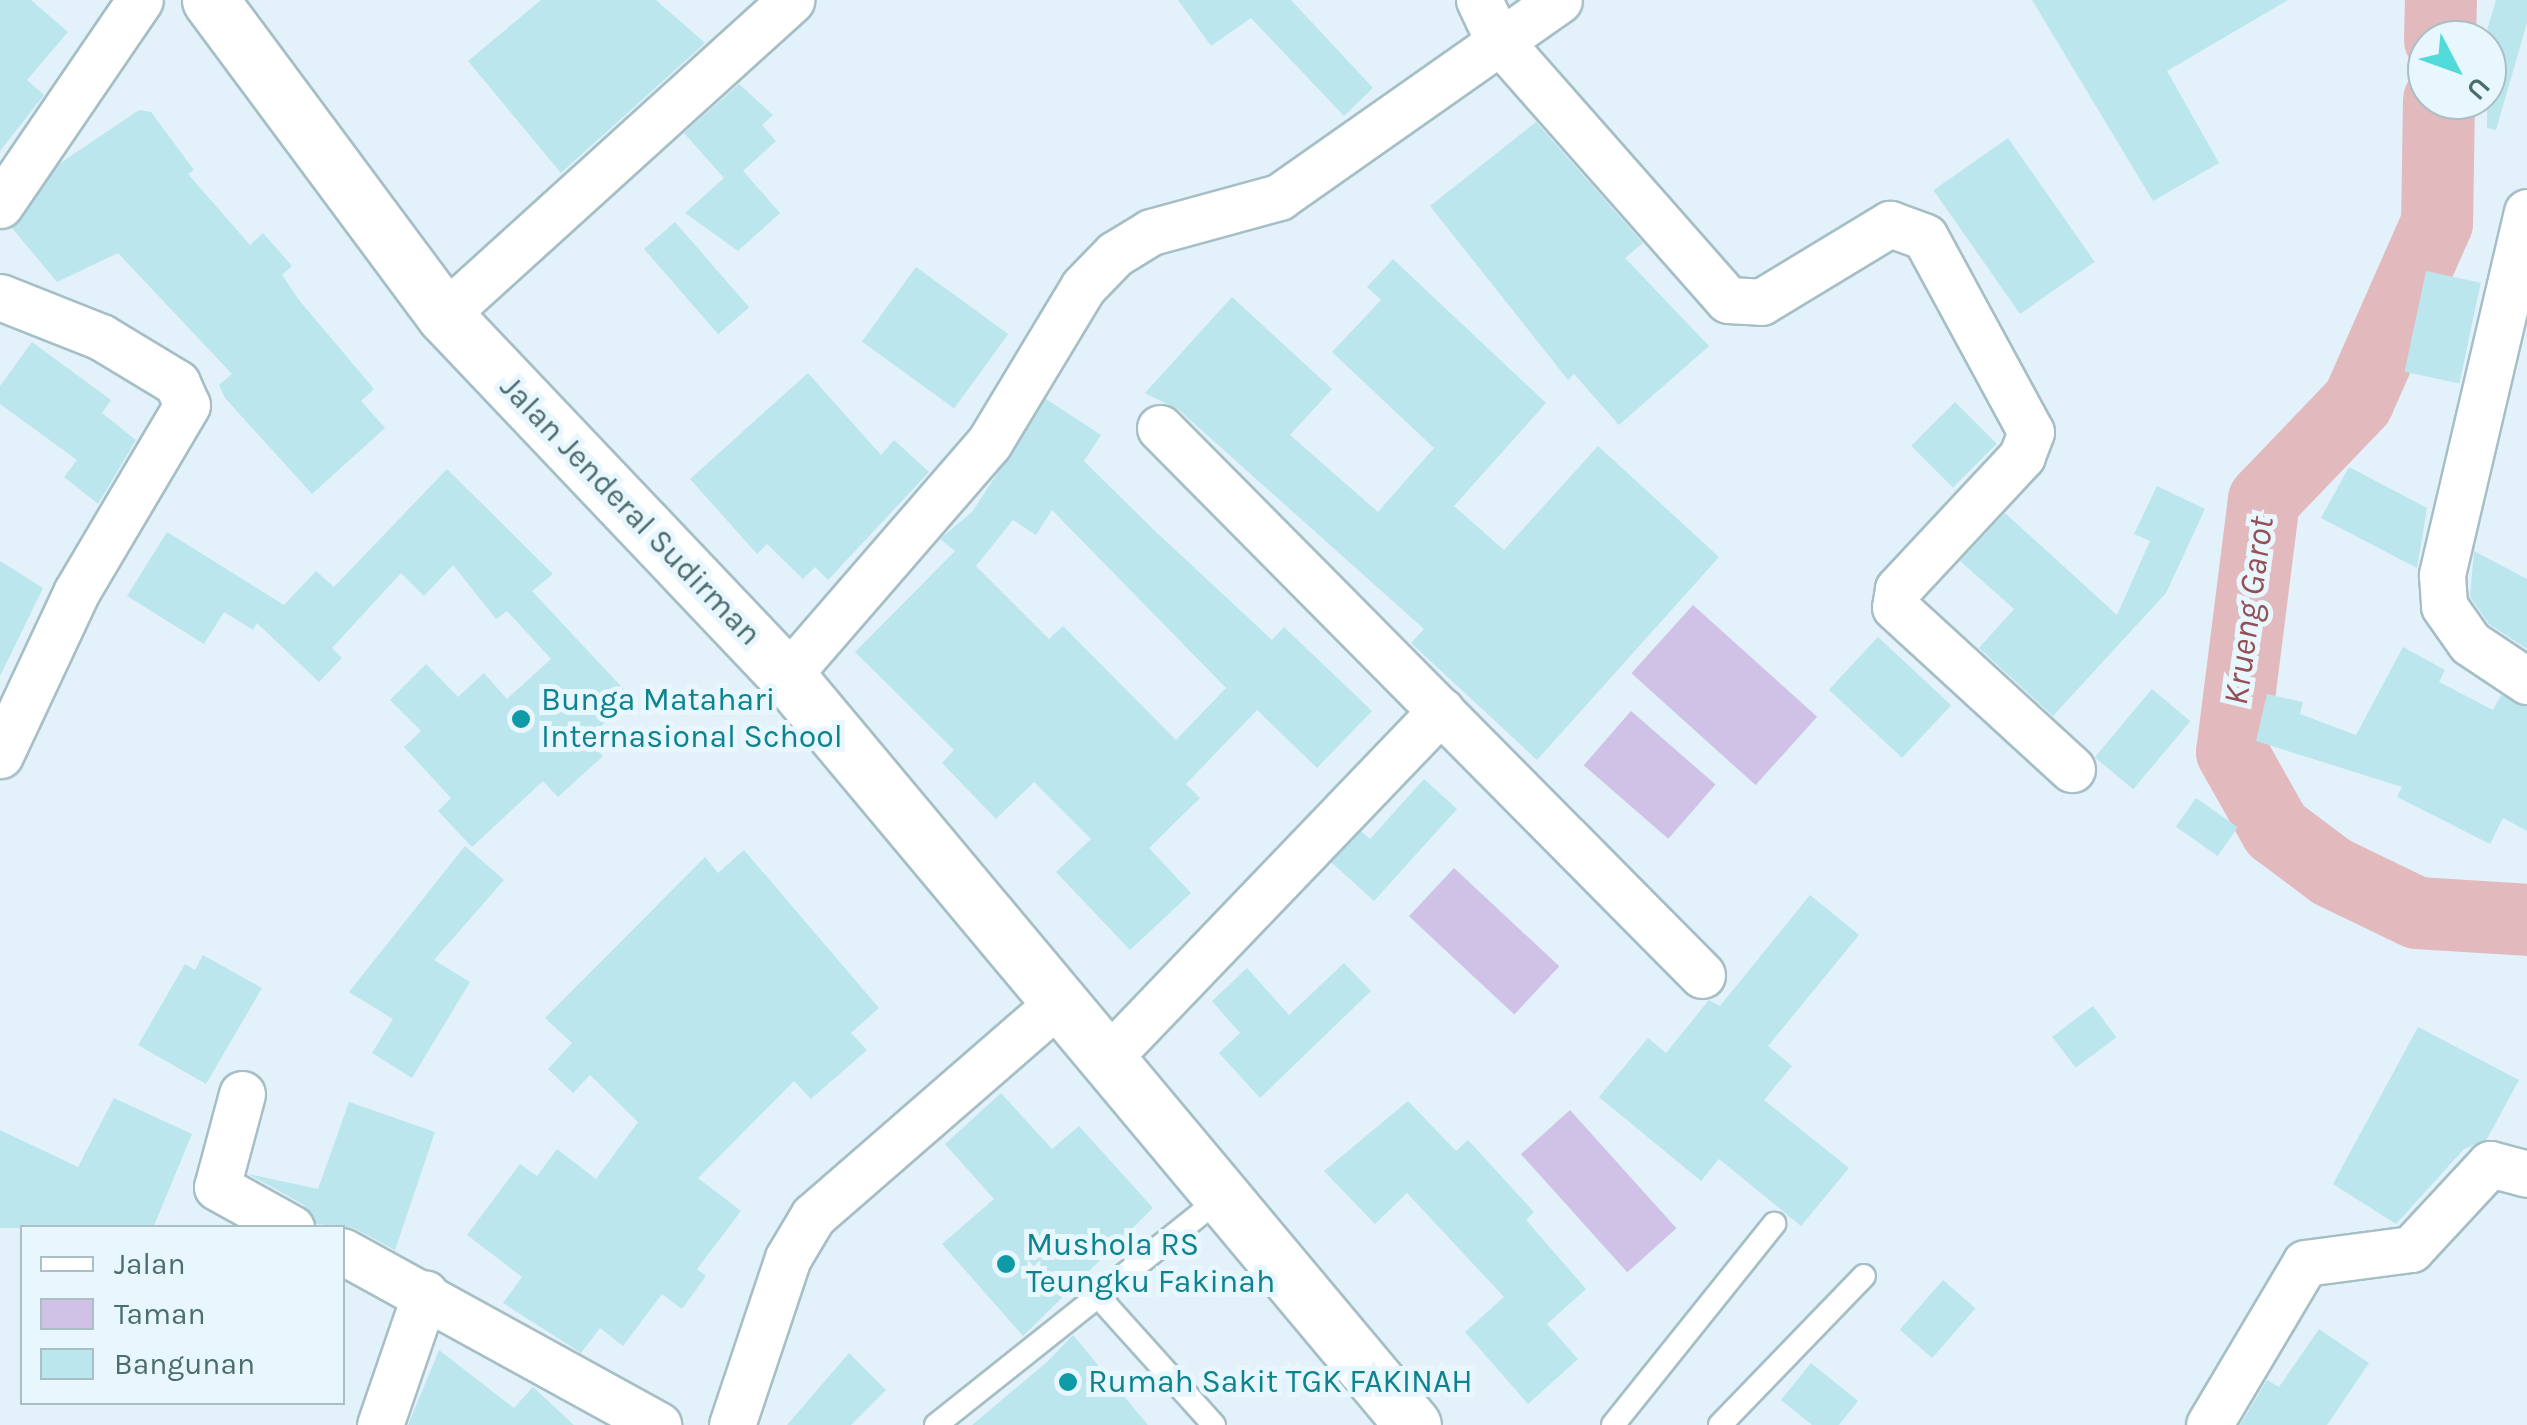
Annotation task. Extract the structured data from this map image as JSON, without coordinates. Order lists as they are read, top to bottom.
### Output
{
  "streets": {
    "street": ["Jalan Jenderal Sudirman"]
  },
  "water": ["Krueng Garot"],
  "places": ["Bunga Matahari Internasional School", "Mushola RS Teungku Fakinah", "Rumah Sakit TGK FAKINAH"],
  "legend": ["Jalan", "Taman", "Bangunan"],
  "north": "bottom right"
}
